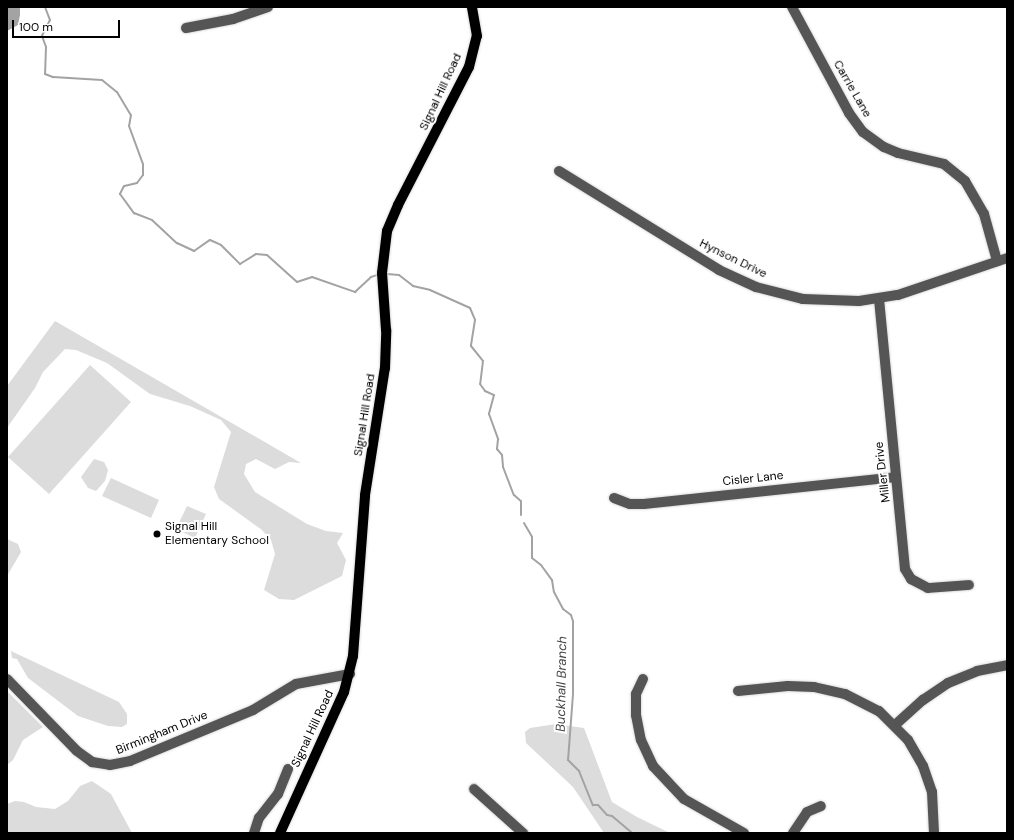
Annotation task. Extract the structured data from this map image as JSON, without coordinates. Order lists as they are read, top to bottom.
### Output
{
  "streets": {
    "main road": ["Signal Hill Road"],
    "street": [
      "Carrie Lane",
      "Hynson Drive",
      "Miller Drive",
      "Cisler Lane",
      "Birmingham Drive"
    ]
  },
  "crossings": [
    ["Carrie Lane", "Hynson Drive"],
    ["Signal Hill Road", "Birmingham Drive"],
    ["Hynson Drive", "Miller Drive"],
    ["Miller Drive", "Cisler Lane"]
  ],
  "water": ["Buckhall Branch"],
  "places": ["Signal Hill Elementary School"],
  "scale_bar": "100 m"
}
